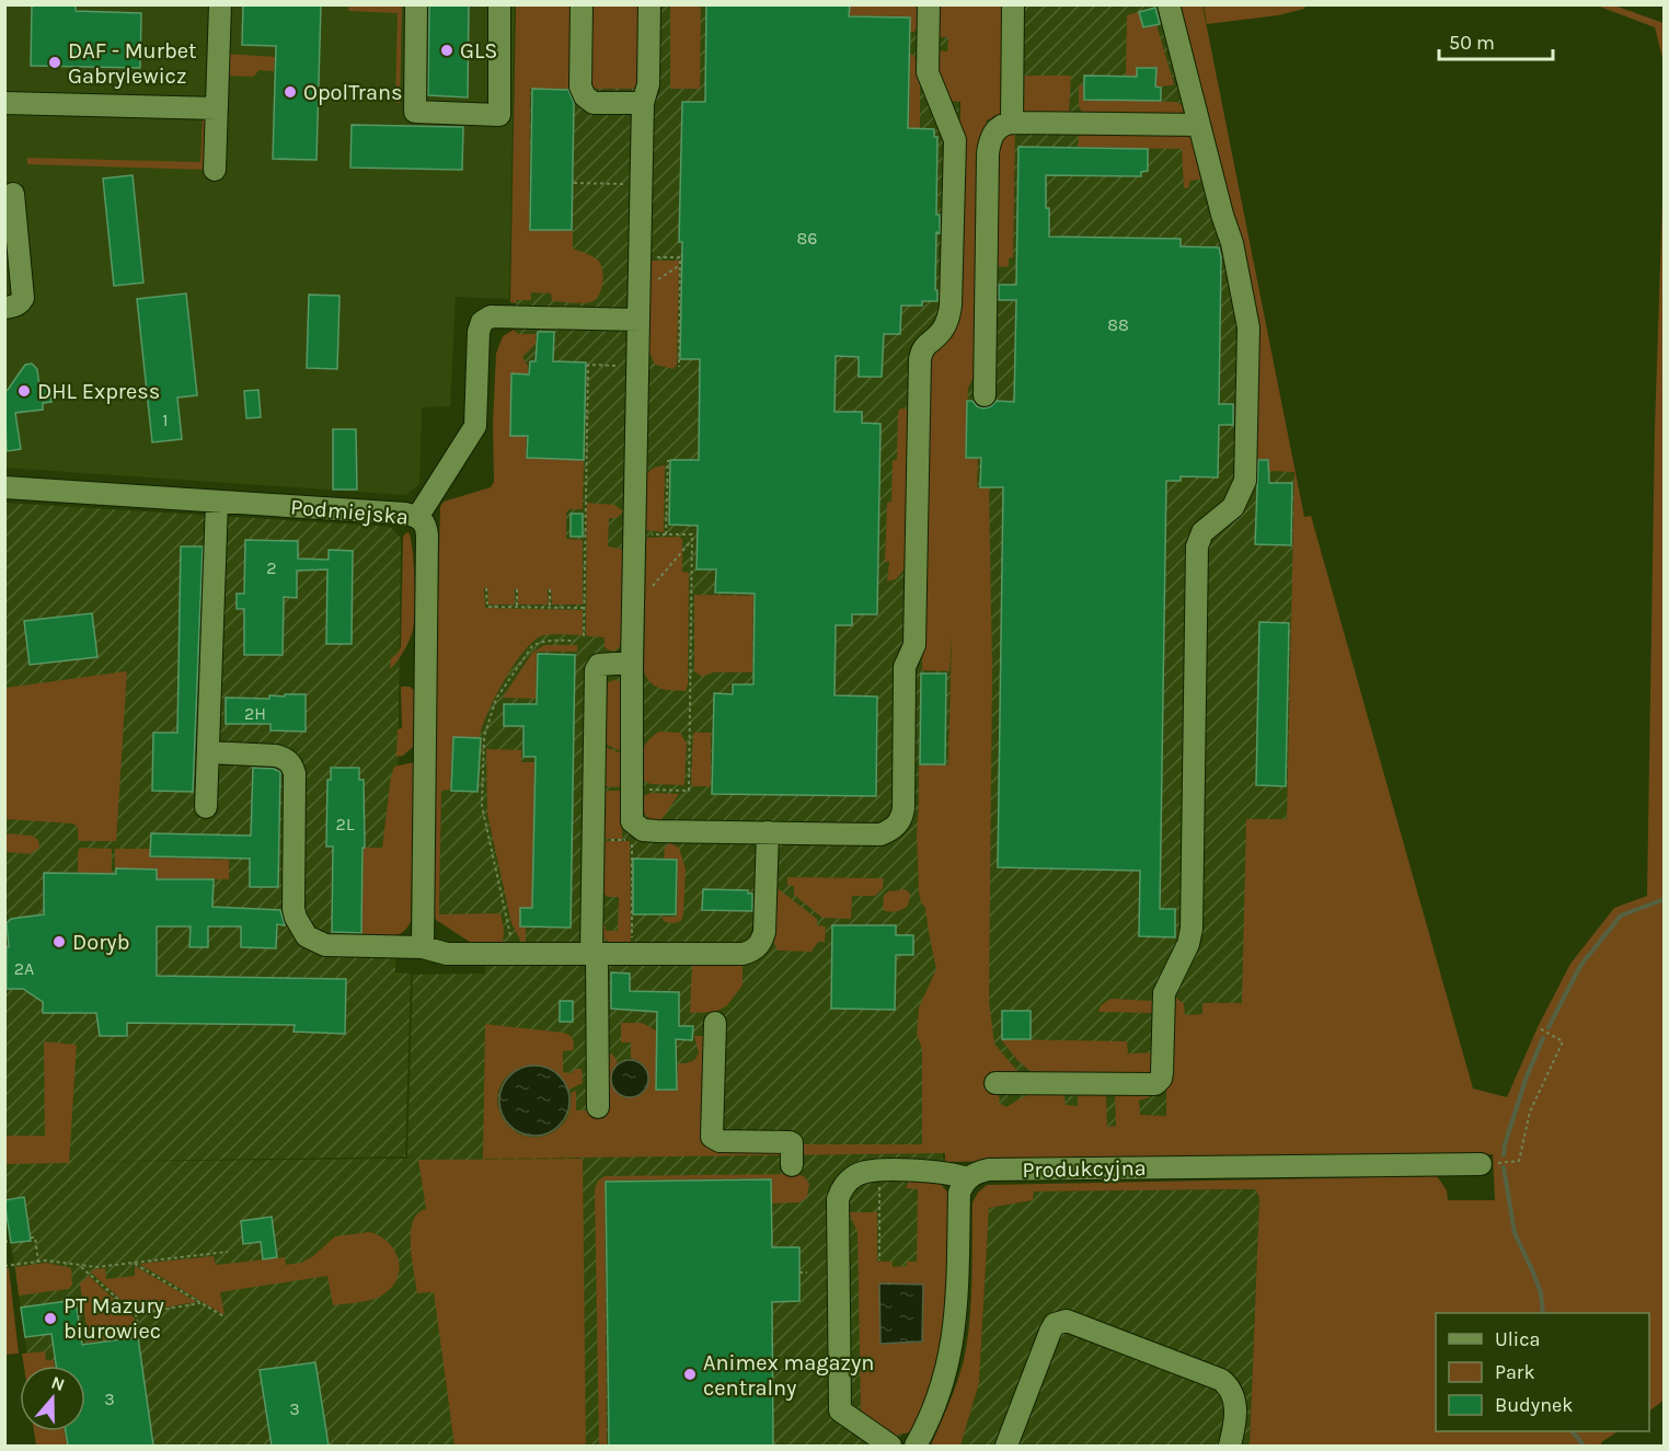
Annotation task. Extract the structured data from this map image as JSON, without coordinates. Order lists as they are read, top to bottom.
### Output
{
  "streets": {
    "street": ["Podmiejska", "Produkcyjna"]
  },
  "places": [
    "GLS",
    "DAF - Murbet Gabrylewicz",
    "OpolTrans",
    "DHL Express",
    "Doryb",
    "PT Mazury biurowiec",
    "Animex magazyn centralny"
  ],
  "house_numbers": [
    "86",
    "88",
    "1",
    "2",
    "2H",
    "2L",
    "2A",
    "3",
    "3"
  ],
  "legend": ["Ulica", "Park", "Budynek"],
  "scale_bar": "50 m",
  "north": "top"
}
